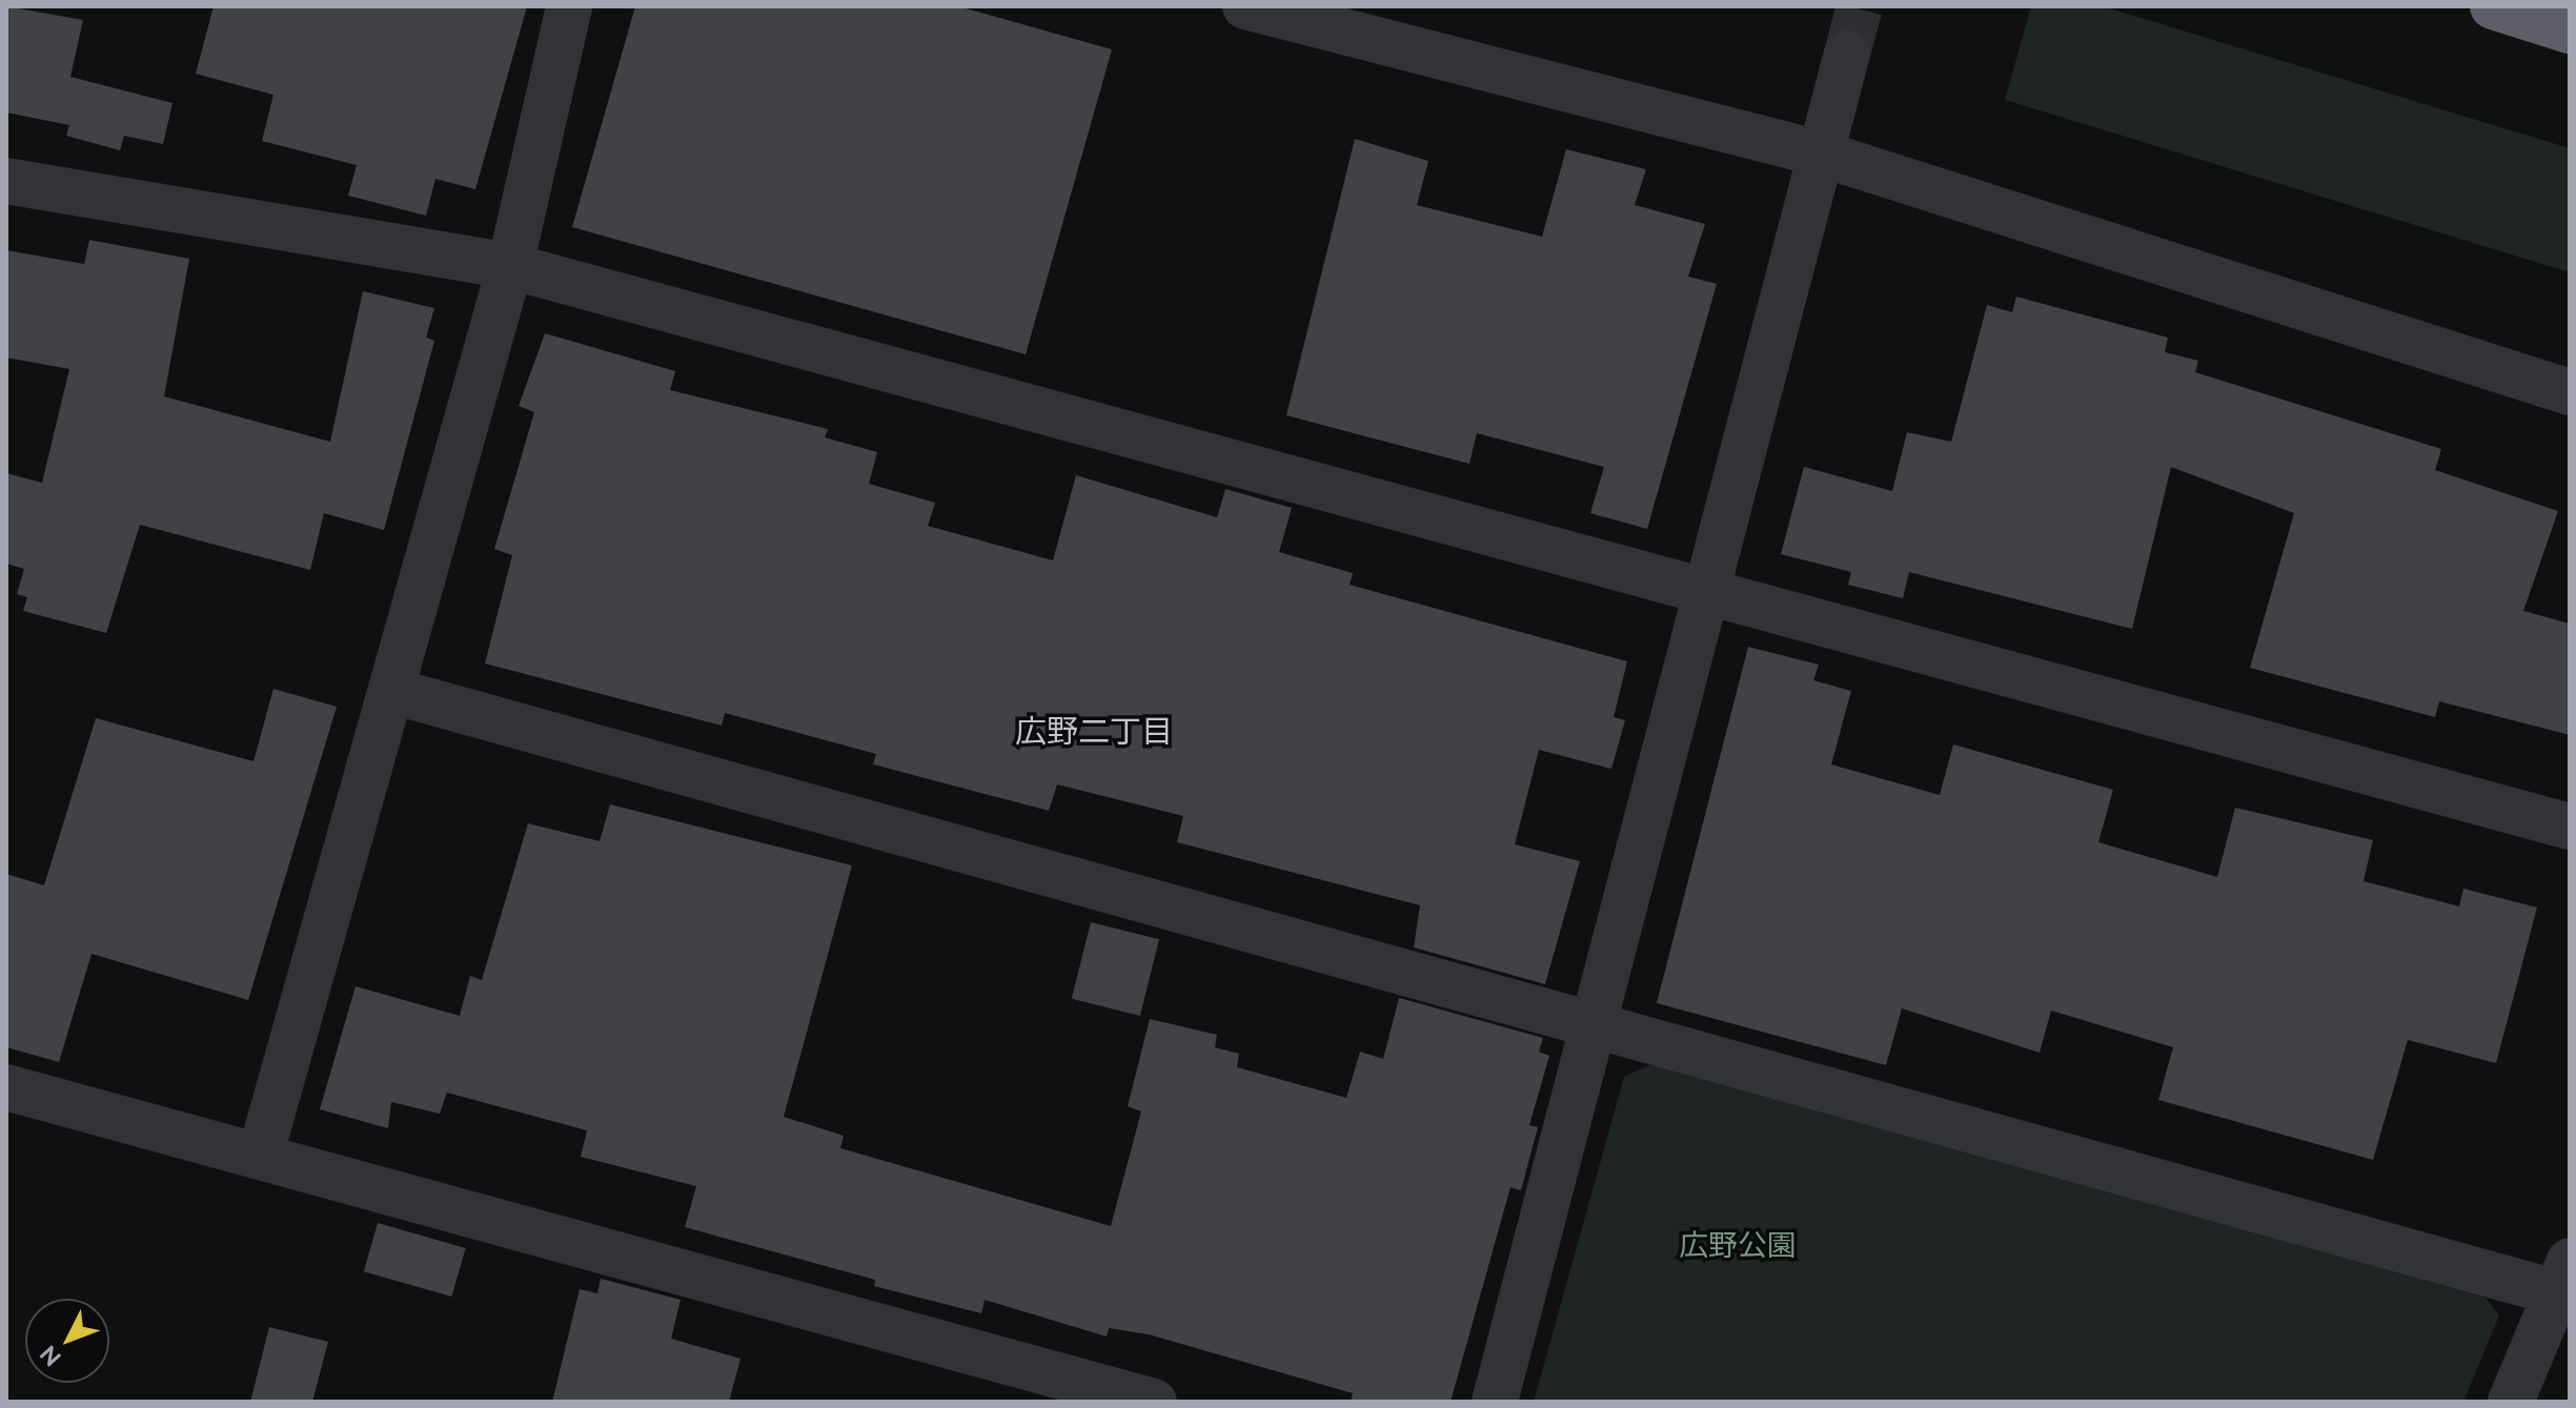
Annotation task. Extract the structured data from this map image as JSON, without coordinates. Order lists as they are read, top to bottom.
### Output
{
  "districts": ["広野二丁目"],
  "parks": ["広野公園"],
  "north": "bottom left"
}
